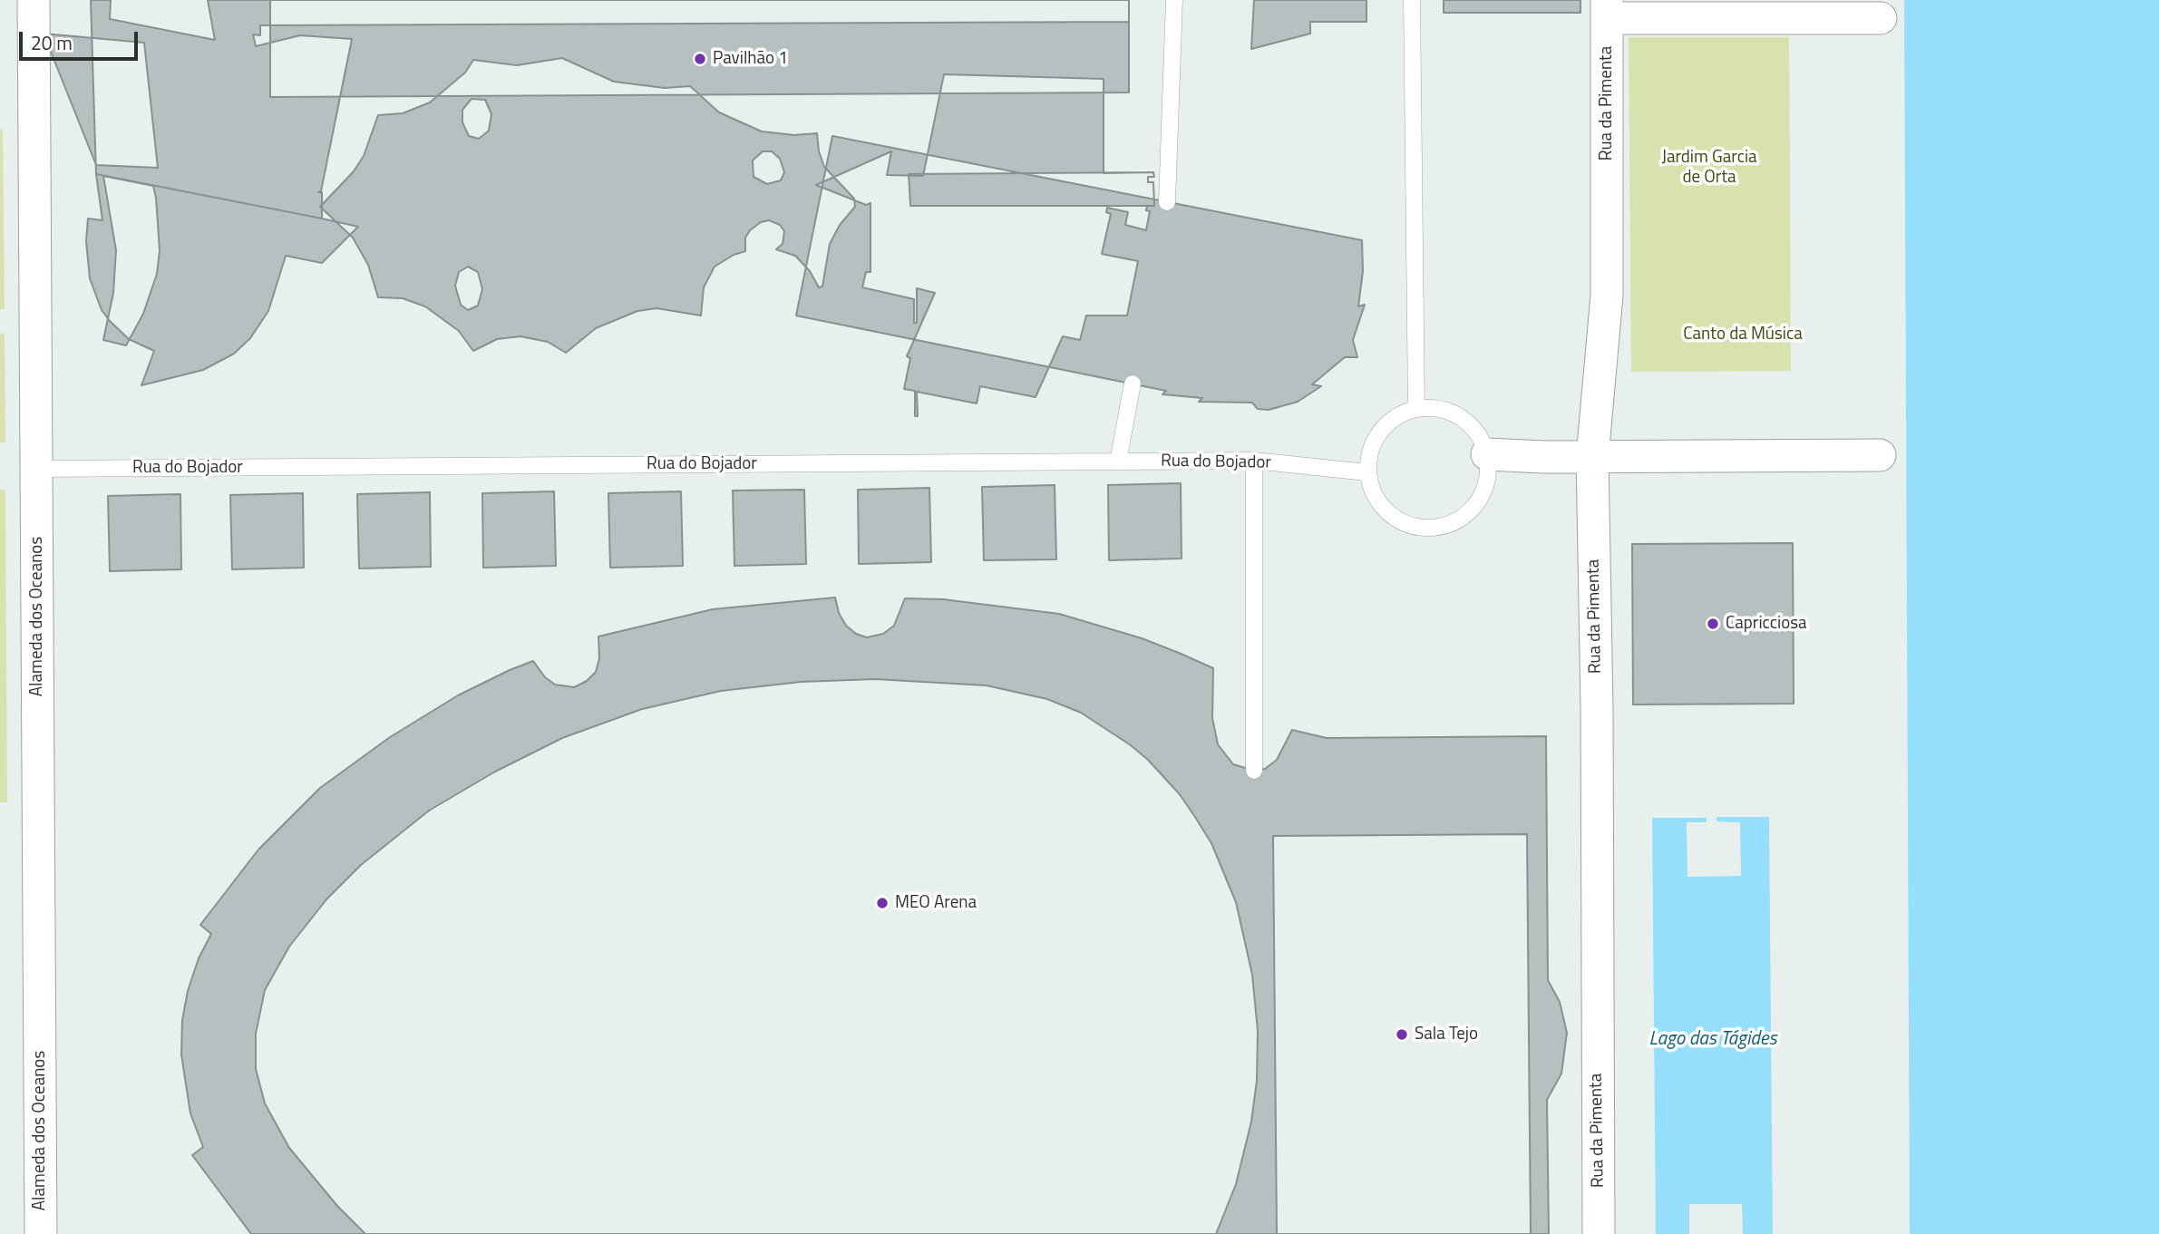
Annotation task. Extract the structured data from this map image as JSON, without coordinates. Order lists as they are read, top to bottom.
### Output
{
  "streets": {
    "street": ["Rua da Pimenta", "Alameda dos Oceanos"],
    "lane": ["Rua do Bojador"]
  },
  "crossings": [
    ["Rua do Bojador", "Alameda dos Oceanos"]
  ],
  "water": ["Lago das Tágides"],
  "parks": ["Jardim Garcia de Orta", "Canto da Música"],
  "places": [
    "Pavilhão 1",
    "Capricciosa",
    "MEO Arena",
    "Sala Tejo"
  ],
  "scale_bar": "20 m"
}
